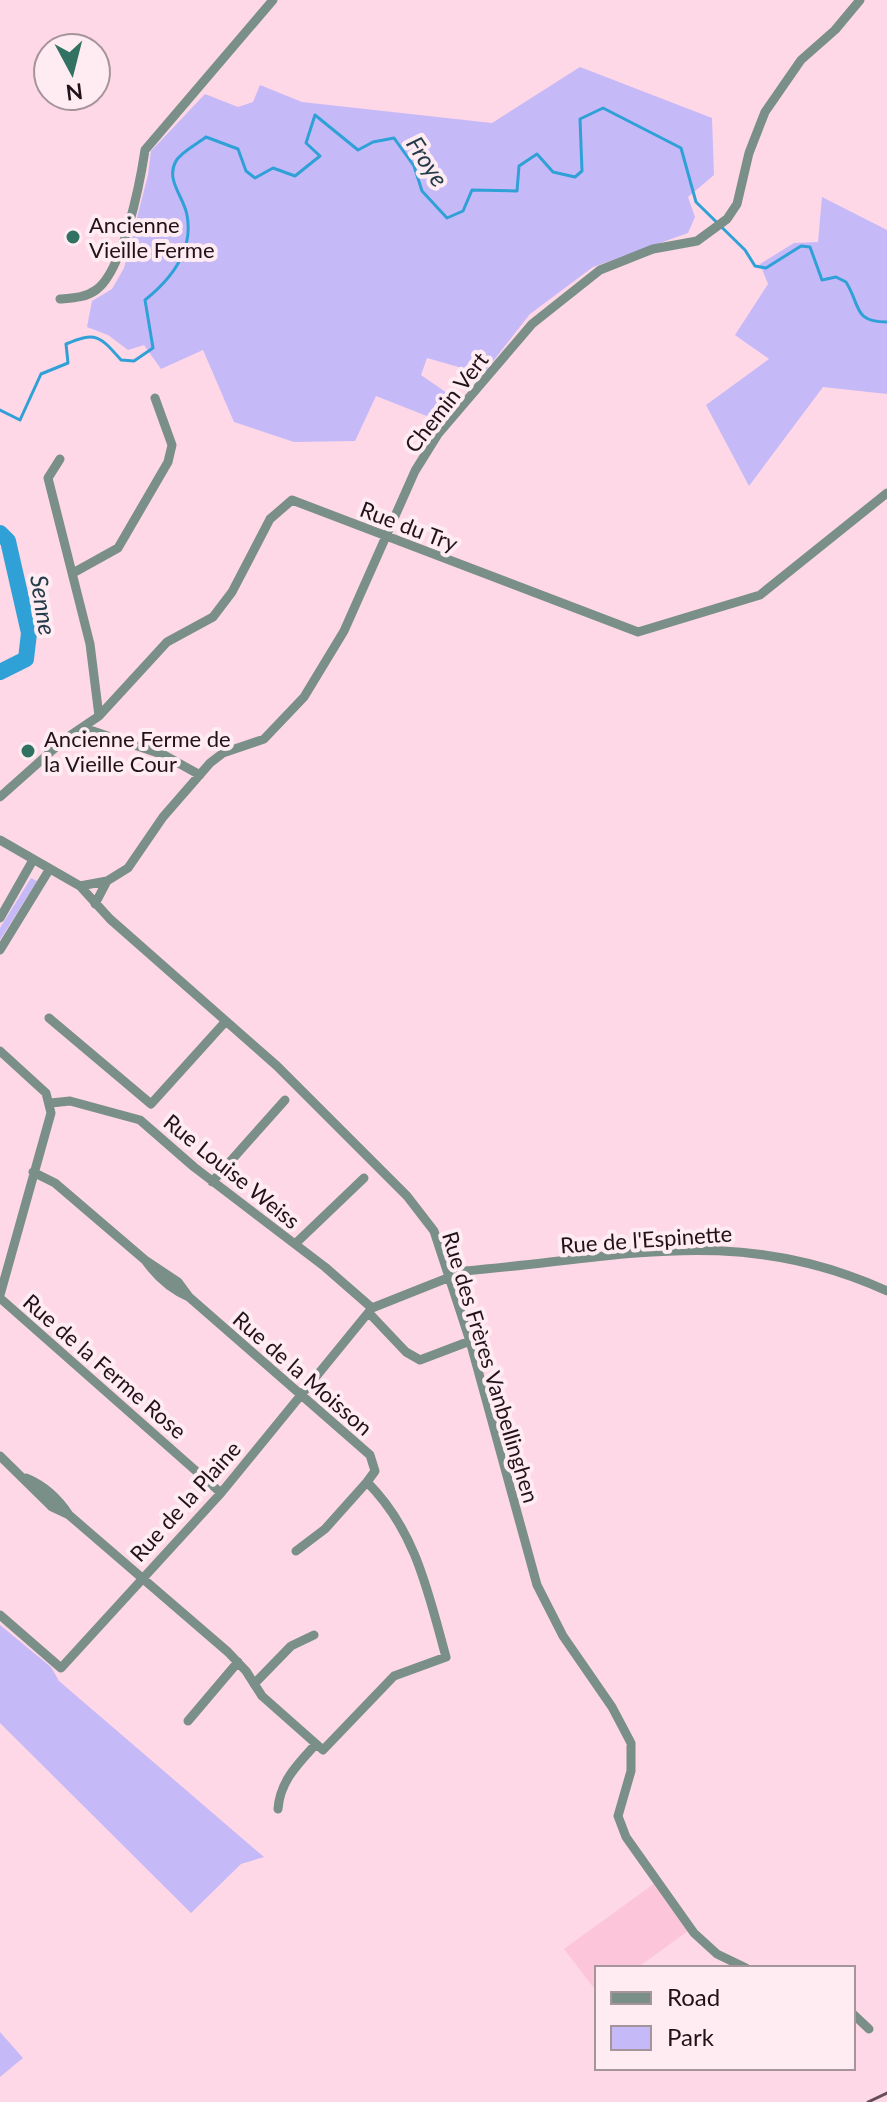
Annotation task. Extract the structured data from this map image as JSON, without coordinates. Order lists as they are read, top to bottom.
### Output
{
  "streets": {
    "street": [
      "Chemin Vert",
      "Rue du Try",
      "Rue Louise Weiss",
      "Rue de l'Espinette",
      "Rue de la Ferme Rose",
      "Rue des Frères Vanbellinghen",
      "Rue de la Moisson",
      "Rue de la Plaine"
    ]
  },
  "crossings": [
    ["Chemin Vert", "Rue du Try"],
    ["Chemin Vert", "Rue des Frères Vanbellinghen"],
    ["Rue Louise Weiss", "Rue de l'Espinette"],
    ["Rue Louise Weiss", "Rue des Frères Vanbellinghen"],
    ["Rue Louise Weiss", "Rue de la Plaine"],
    ["Rue de l'Espinette", "Rue des Frères Vanbellinghen"],
    ["Rue de l'Espinette", "Rue de la Plaine"],
    ["Rue de la Ferme Rose", "Rue de la Plaine"],
    ["Rue de la Moisson", "Rue de la Plaine"]
  ],
  "water": ["Froye", "Senne"],
  "places": ["Ancienne Vieille Ferme", "Ancienne Ferme de la Vieille Cour"],
  "legend": ["Road", "Park"],
  "north": "bottom"
}
